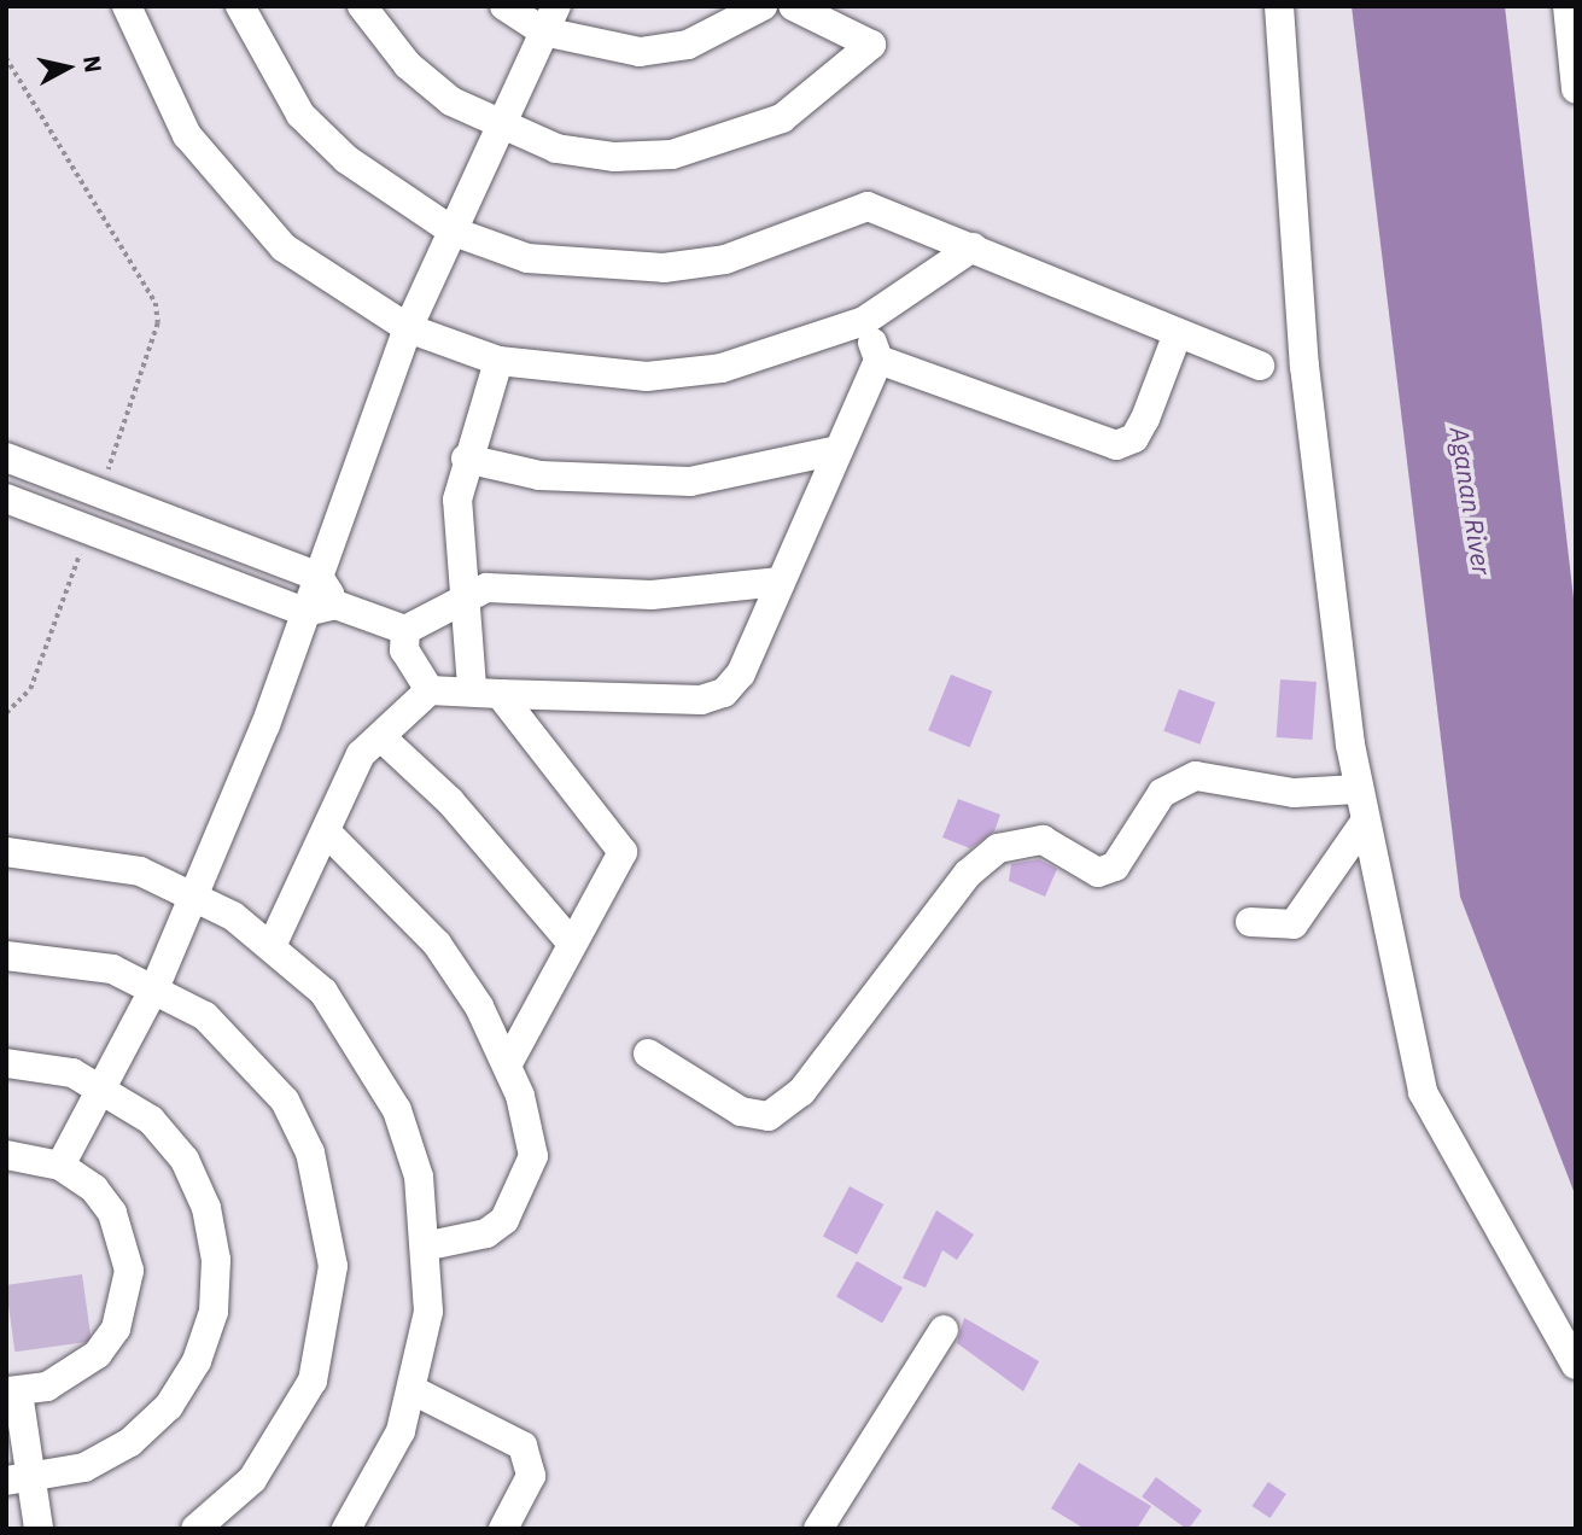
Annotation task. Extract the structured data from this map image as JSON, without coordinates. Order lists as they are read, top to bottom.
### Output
{
  "water": ["Aganan River"],
  "north": "right"
}
